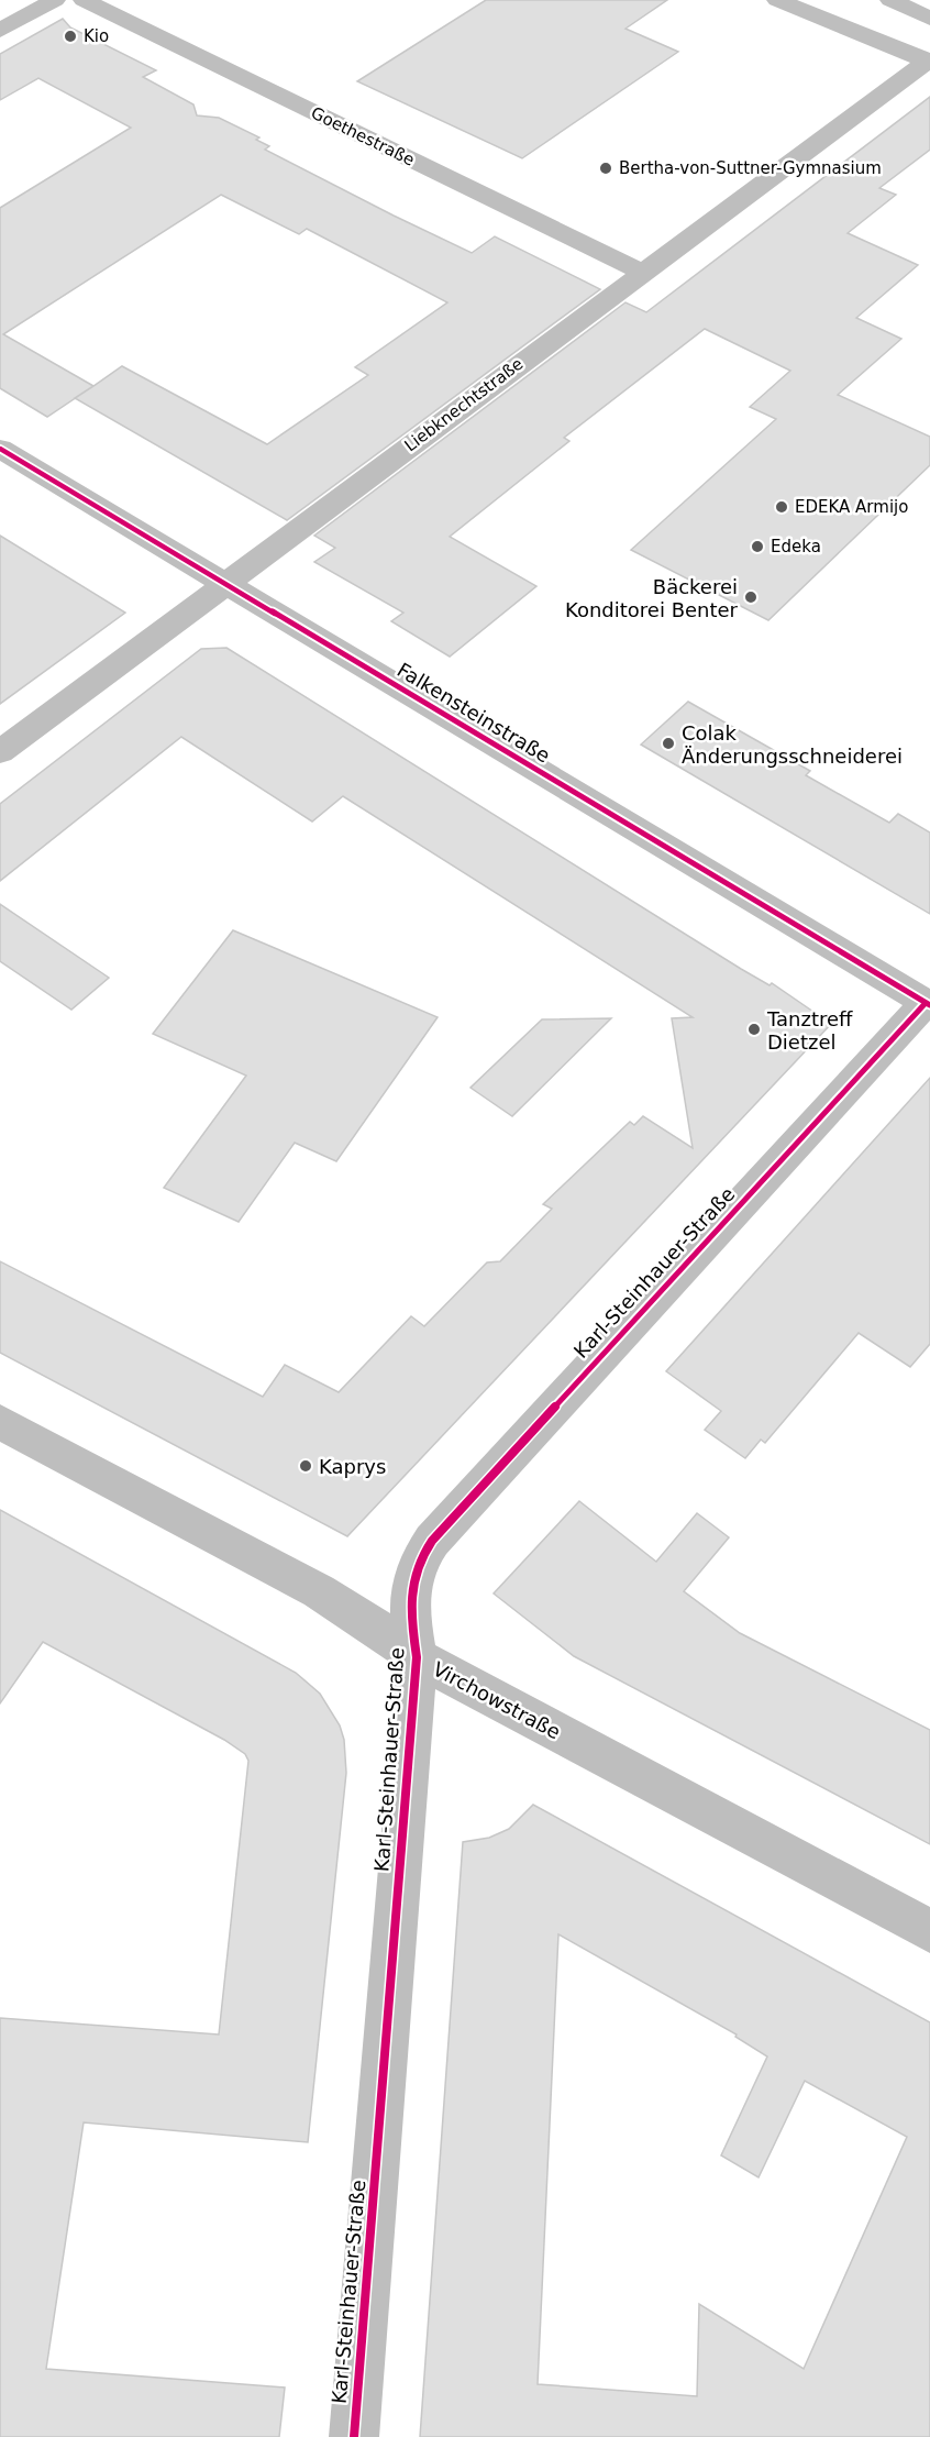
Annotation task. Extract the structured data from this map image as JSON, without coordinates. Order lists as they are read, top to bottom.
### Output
{
  "streets": {
    "street": [
      "Goethestraße",
      "Liebknechtstraße",
      "Falkensteinstraße",
      "Karl-Steinhauer-Straße",
      "Virchowstraße"
    ]
  },
  "crossings": [
    ["Goethestraße", "Liebknechtstraße"],
    ["Liebknechtstraße", "Falkensteinstraße"],
    ["Falkensteinstraße", "Karl-Steinhauer-Straße"],
    ["Karl-Steinhauer-Straße", "Virchowstraße"]
  ],
  "places": [
    "Kio",
    "Bertha-von-Suttner-Gymnasium",
    "EDEKA Armijo",
    "Edeka",
    "Bäckerei Konditorei Benter",
    "Colak Änderungsschneiderei",
    "Tanztreff Dietzel",
    "Kaprys"
  ]
}
